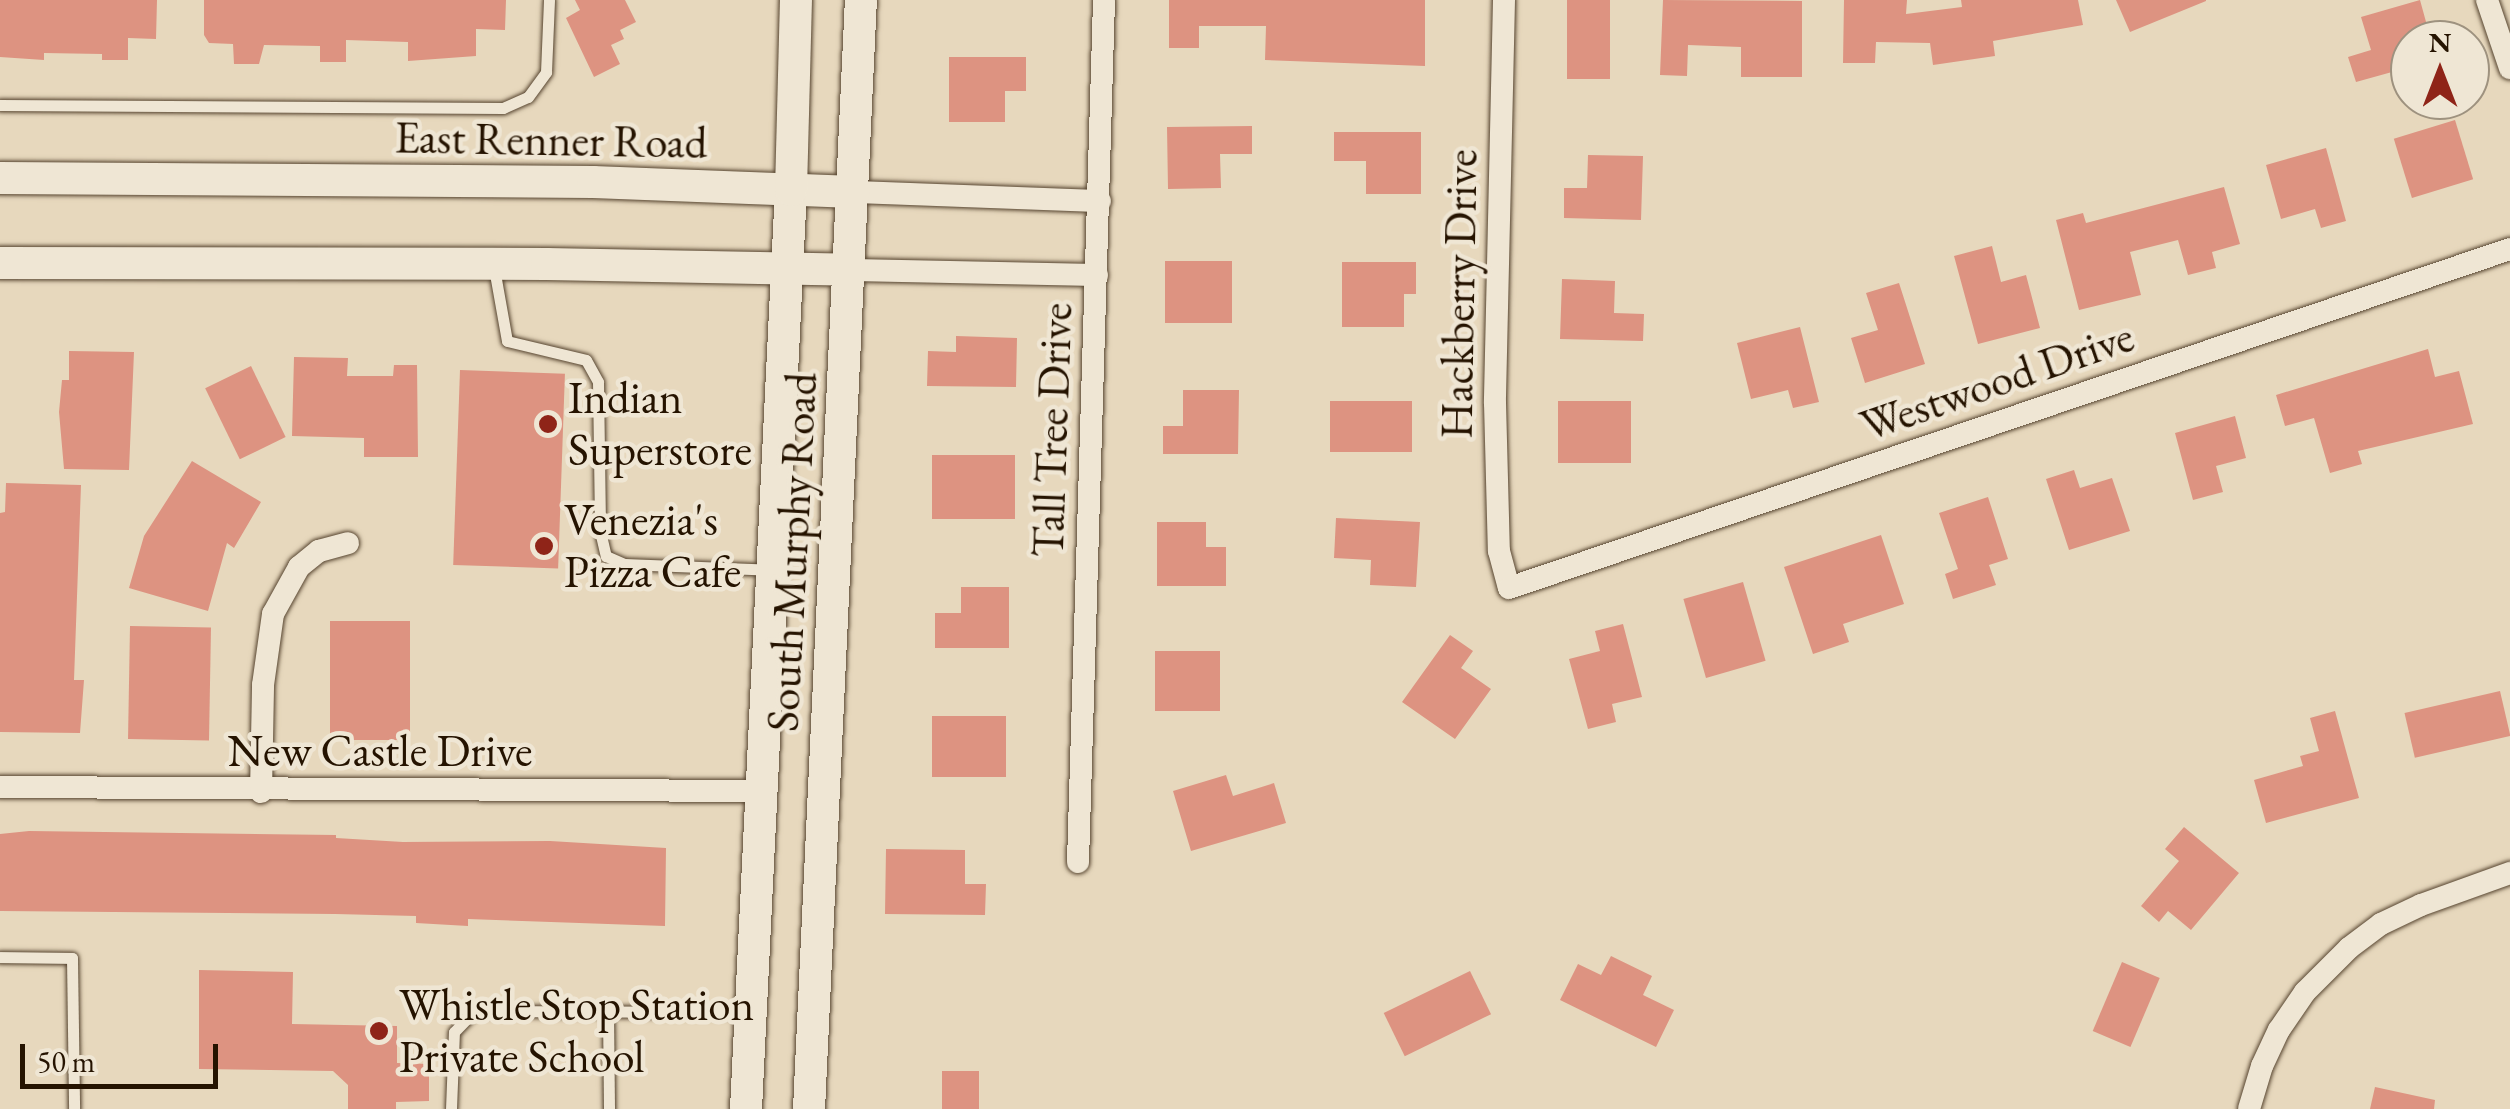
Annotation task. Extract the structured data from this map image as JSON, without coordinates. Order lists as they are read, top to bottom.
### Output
{
  "streets": {
    "main road": ["East Renner Road", "South Murphy Road"],
    "street": [
      "Hackberry Drive",
      "Westwood Drive",
      "Tall Tree Drive",
      "New Castle Drive"
    ]
  },
  "crossings": [
    ["East Renner Road", "Tall Tree Drive"],
    ["East Renner Road", "South Murphy Road"],
    ["Hackberry Drive", "Westwood Drive"],
    ["South Murphy Road", "New Castle Drive"]
  ],
  "places": ["Indian Superstore", "Venezia's Pizza Cafe", "Whistle Stop Station Private School"],
  "scale_bar": "50 m",
  "north": "top"
}
